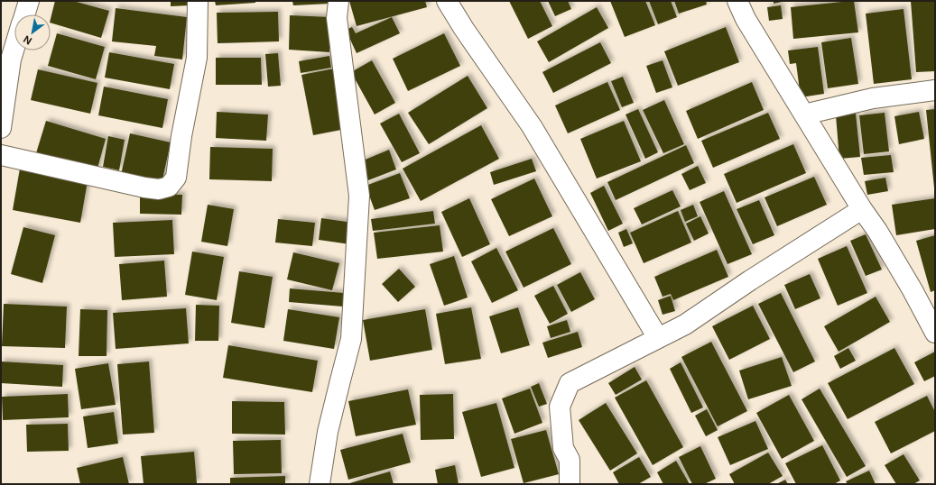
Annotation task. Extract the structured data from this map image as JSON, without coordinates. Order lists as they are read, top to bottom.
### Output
{
  "north": "bottom left"
}
